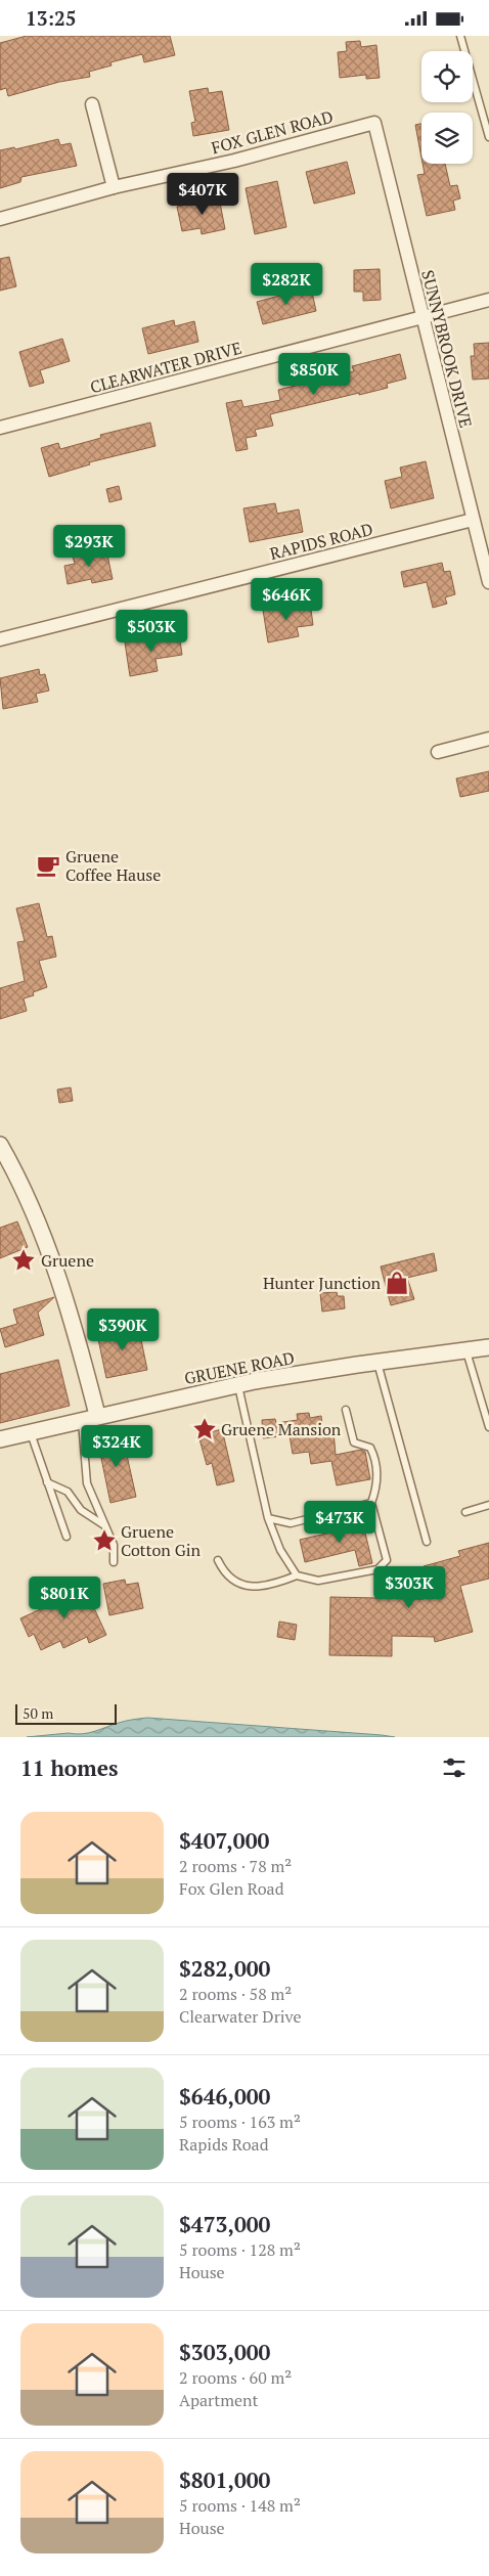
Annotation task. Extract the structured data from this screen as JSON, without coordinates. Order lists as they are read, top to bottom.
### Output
{
  "streets": {
    "street": [
      "FOX GLEN ROAD",
      "SUNNYBROOK DRIVE",
      "CLEARWATER DRIVE",
      "RAPIDS ROAD",
      "GRUENE ROAD"
    ]
  },
  "crossings": [
    ["FOX GLEN ROAD", "SUNNYBROOK DRIVE"],
    ["SUNNYBROOK DRIVE", "CLEARWATER DRIVE"],
    ["SUNNYBROOK DRIVE", "RAPIDS ROAD"]
  ],
  "places": {
    "cafe": ["Gruene Coffee Hause"],
    "place": ["Gruene", "Gruene Mansion", "Gruene Cotton Gin"],
    "shop": ["Hunter Junction"]
  },
  "scale_bar": "50 m",
  "page": {
    "status": "13:25",
    "price": [
      "$407K",
      "$282K",
      "$850K",
      "$293K",
      "$646K",
      "$503K",
      "$390K",
      "$324K",
      "$473K",
      "$303K",
      "$801K"
    ],
    "scale": "50 m",
    "heading": "11 homes",
    "list": [
      {
        "name": "$407,000",
        "note": "2 rooms · 78 m² · Fox Glen Road"
      },
      {
        "name": "$282,000",
        "note": "2 rooms · 58 m² · Clearwater Drive"
      },
      {
        "name": "$646,000",
        "note": "5 rooms · 163 m² · Rapids Road"
      },
      {
        "name": "$473,000",
        "note": "5 rooms · 128 m² · House"
      },
      {
        "name": "$303,000",
        "note": "2 rooms · 60 m² · Apartment"
      },
      {
        "name": "$801,000",
        "note": "5 rooms · 148 m² · House"
      }
    ]
  }
}
